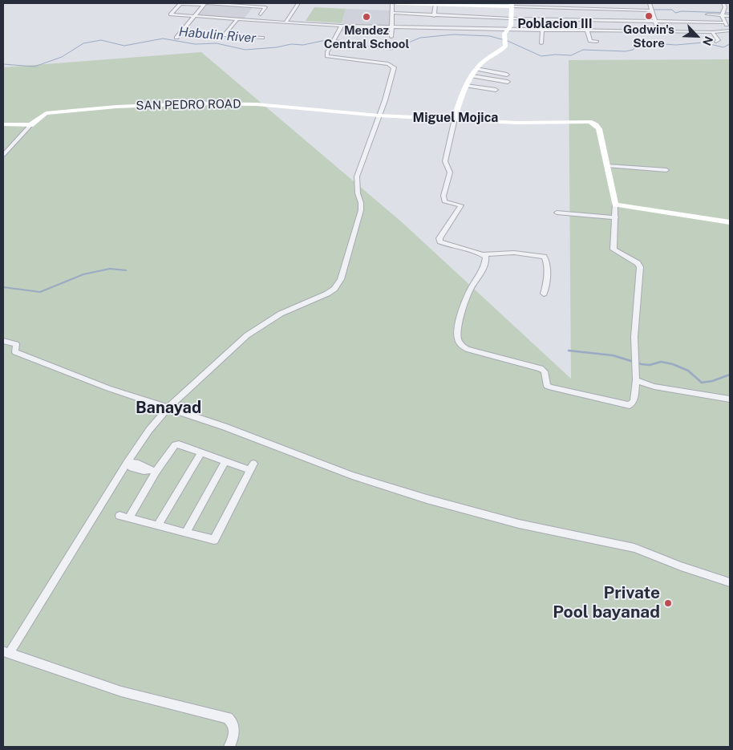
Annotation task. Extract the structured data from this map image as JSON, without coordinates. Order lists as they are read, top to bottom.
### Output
{
  "streets": {
    "street": ["SAN PEDRO ROAD"]
  },
  "districts": ["Poblacion III", "Miguel Mojica", "Banayad"],
  "water": ["Habulin River"],
  "places": ["Godwin's Store", "Mendez Central School", "Private Pool bayanad"],
  "north": "bottom right"
}
